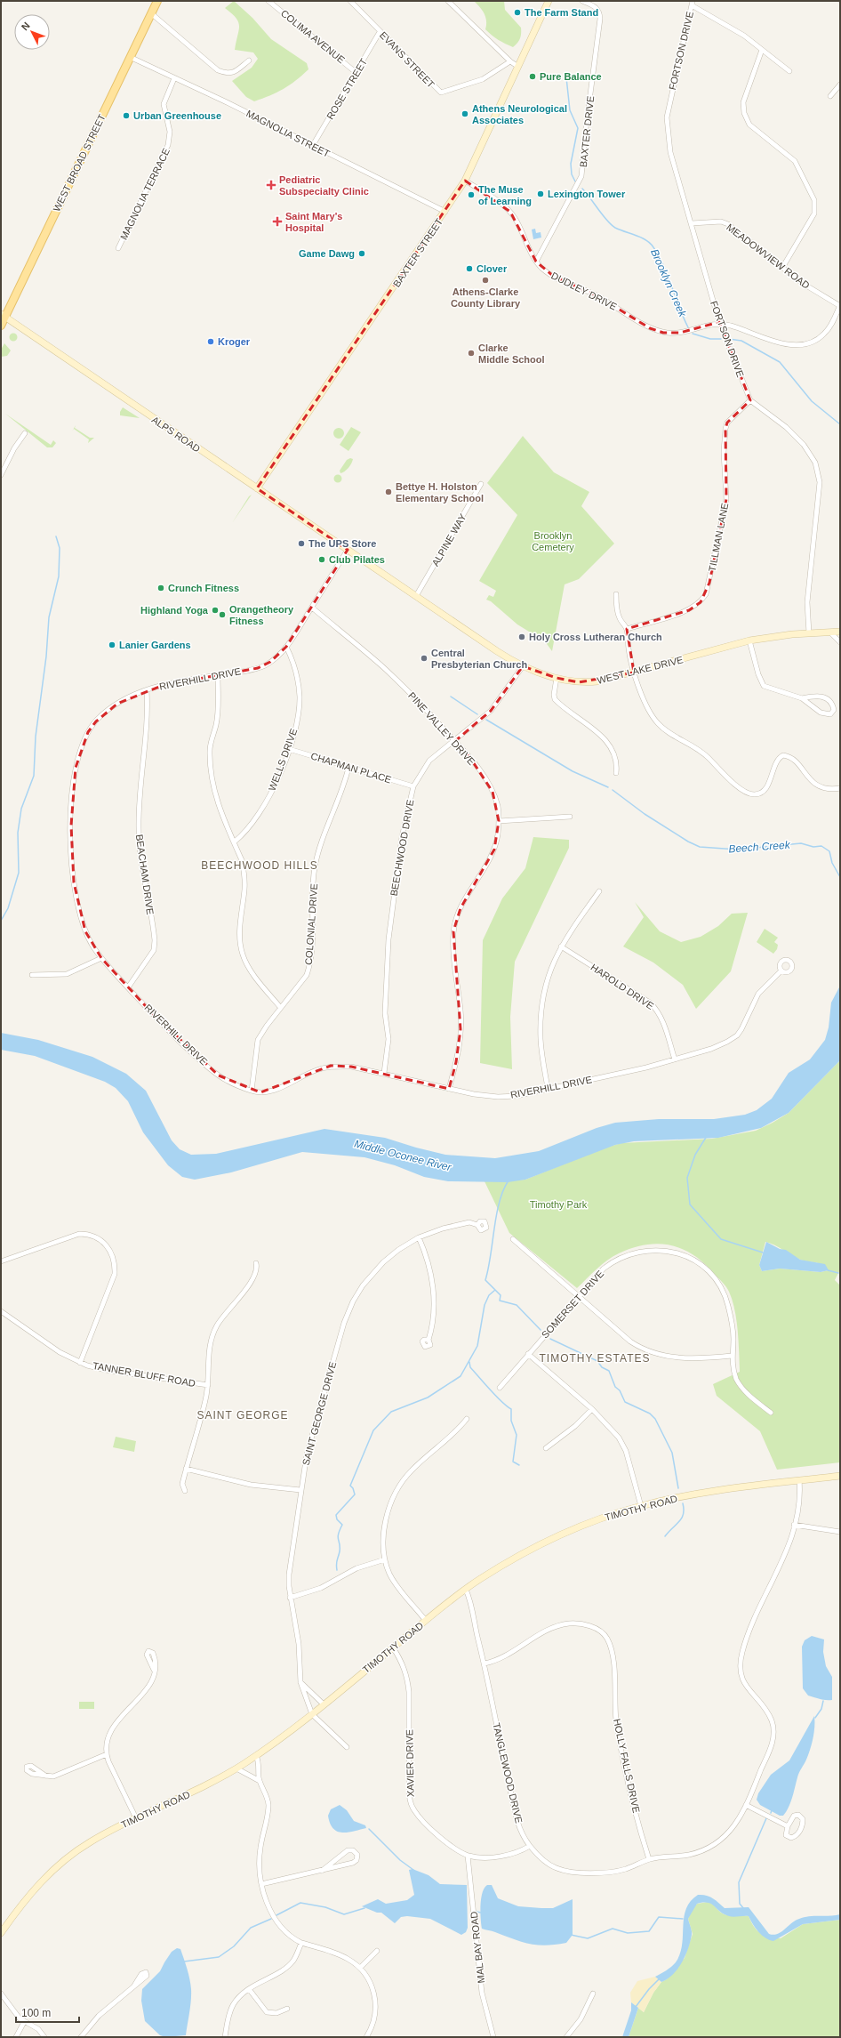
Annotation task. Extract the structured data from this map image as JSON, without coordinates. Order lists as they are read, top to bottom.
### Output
{
  "streets": {
    "main road": [
      "WEST BROAD STREET",
      "BAXTER STREET",
      "ALPS ROAD",
      "WEST LAKE DRIVE",
      "TIMOTHY ROAD"
    ],
    "street": [
      "COLIMA AVENUE",
      "FORTSON DRIVE",
      "EVANS STREET",
      "ROSE STREET",
      "BAXTER DRIVE",
      "MAGNOLIA STREET",
      "MAGNOLIA TERRACE",
      "MEADOWVIEW ROAD",
      "DUDLEY DRIVE",
      "TILLMAN LANE",
      "ALPINE WAY",
      "RIVERHILL DRIVE",
      "PINE VALLEY DRIVE",
      "WELLS DRIVE",
      "CHAPMAN PLACE",
      "BEECHWOOD DRIVE",
      "BEACHAM DRIVE",
      "COLONIAL DRIVE",
      "HAROLD DRIVE",
      "SOMERSET DRIVE",
      "TANNER BLUFF ROAD",
      "SAINT GEORGE DRIVE",
      "XAVIER DRIVE",
      "HOLLY FALLS DRIVE",
      "TANGLEWOOD DRIVE",
      "MAL BAY ROAD"
    ]
  },
  "crossings": [
    ["COLIMA AVENUE", "ROSE STREET"],
    ["FORTSON DRIVE", "MEADOWVIEW ROAD"],
    ["FORTSON DRIVE", "DUDLEY DRIVE"],
    ["FORTSON DRIVE", "TILLMAN LANE"],
    ["FORTSON DRIVE", "WEST LAKE DRIVE"],
    ["EVANS STREET", "ROSE STREET"],
    ["ROSE STREET", "MAGNOLIA STREET"],
    ["BAXTER DRIVE", "DUDLEY DRIVE"],
    ["MAGNOLIA STREET", "WEST BROAD STREET"],
    ["MAGNOLIA STREET", "MAGNOLIA TERRACE"],
    ["MAGNOLIA STREET", "BAXTER STREET"],
    ["WEST BROAD STREET", "ALPS ROAD"],
    ["BAXTER STREET", "DUDLEY DRIVE"],
    ["BAXTER STREET", "ALPS ROAD"],
    ["ALPS ROAD", "WEST LAKE DRIVE"],
    ["ALPS ROAD", "RIVERHILL DRIVE"],
    ["ALPINE WAY", "WEST LAKE DRIVE"],
    ["WEST LAKE DRIVE", "RIVERHILL DRIVE"],
    ["WEST LAKE DRIVE", "BEECHWOOD DRIVE"],
    ["RIVERHILL DRIVE", "PINE VALLEY DRIVE"],
    ["RIVERHILL DRIVE", "WELLS DRIVE"],
    ["RIVERHILL DRIVE", "BEECHWOOD DRIVE"],
    ["RIVERHILL DRIVE", "BEACHAM DRIVE"],
    ["RIVERHILL DRIVE", "COLONIAL DRIVE"],
    ["RIVERHILL DRIVE", "HAROLD DRIVE"],
    ["PINE VALLEY DRIVE", "BEECHWOOD DRIVE"],
    ["WELLS DRIVE", "CHAPMAN PLACE"],
    ["CHAPMAN PLACE", "BEECHWOOD DRIVE"],
    ["CHAPMAN PLACE", "COLONIAL DRIVE"],
    ["SAINT GEORGE DRIVE", "TIMOTHY ROAD"],
    ["TIMOTHY ROAD", "XAVIER DRIVE"],
    ["TIMOTHY ROAD", "TANGLEWOOD DRIVE"],
    ["XAVIER DRIVE", "TANGLEWOOD DRIVE"],
    ["XAVIER DRIVE", "MAL BAY ROAD"],
    ["HOLLY FALLS DRIVE", "TANGLEWOOD DRIVE"]
  ],
  "districts": ["BEECHWOOD HILLS", "TIMOTHY ESTATES", "SAINT GEORGE"],
  "water": ["Brooklyn Creek", "Beech Creek", "Middle Oconee River"],
  "parks": ["Brooklyn Cemetery", "Timothy Park"],
  "places": {
    "other": [
      "The Farm Stand",
      "Pure Balance",
      "Athens Neurological Associates",
      "Urban Greenhouse",
      "Lexington Tower",
      "The Muse of Learning",
      "Game Dawg",
      "Clover",
      "Athens-Clarke County Library",
      "Kroger",
      "Clarke Middle School",
      "Bettye H. Holston Elementary School",
      "The UPS Store",
      "Club Pilates",
      "Crunch Fitness",
      "Highland Yoga",
      "Orangetheory Fitness",
      "Holy Cross Lutheran Church",
      "Lanier Gardens",
      "Central Presbyterian Church"
    ],
    "health": ["Pediatric Subspecialty Clinic", "Saint Mary's Hospital"]
  },
  "scale_bar": "100 m",
  "north": "top left"
}
